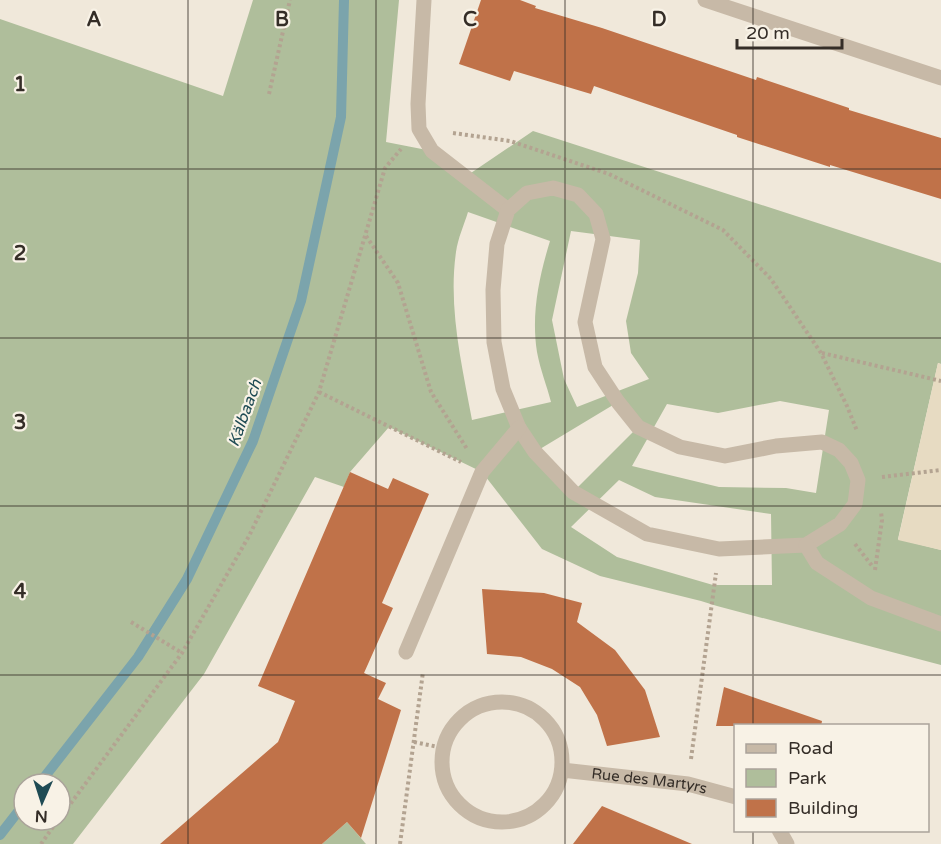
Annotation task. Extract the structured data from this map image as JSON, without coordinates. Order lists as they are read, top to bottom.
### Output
{
  "streets": {
    "street": ["Rue des Martyrs"]
  },
  "water": ["Kälbaach"],
  "legend": ["Road", "Park", "Building"],
  "scale_bar": "20 m",
  "north": "bottom",
  "grid": {
    "columns": [
      "A",
      "B",
      "C",
      "D"
    ],
    "rows": [
      "1",
      "2",
      "3",
      "4"
    ]
  }
}
